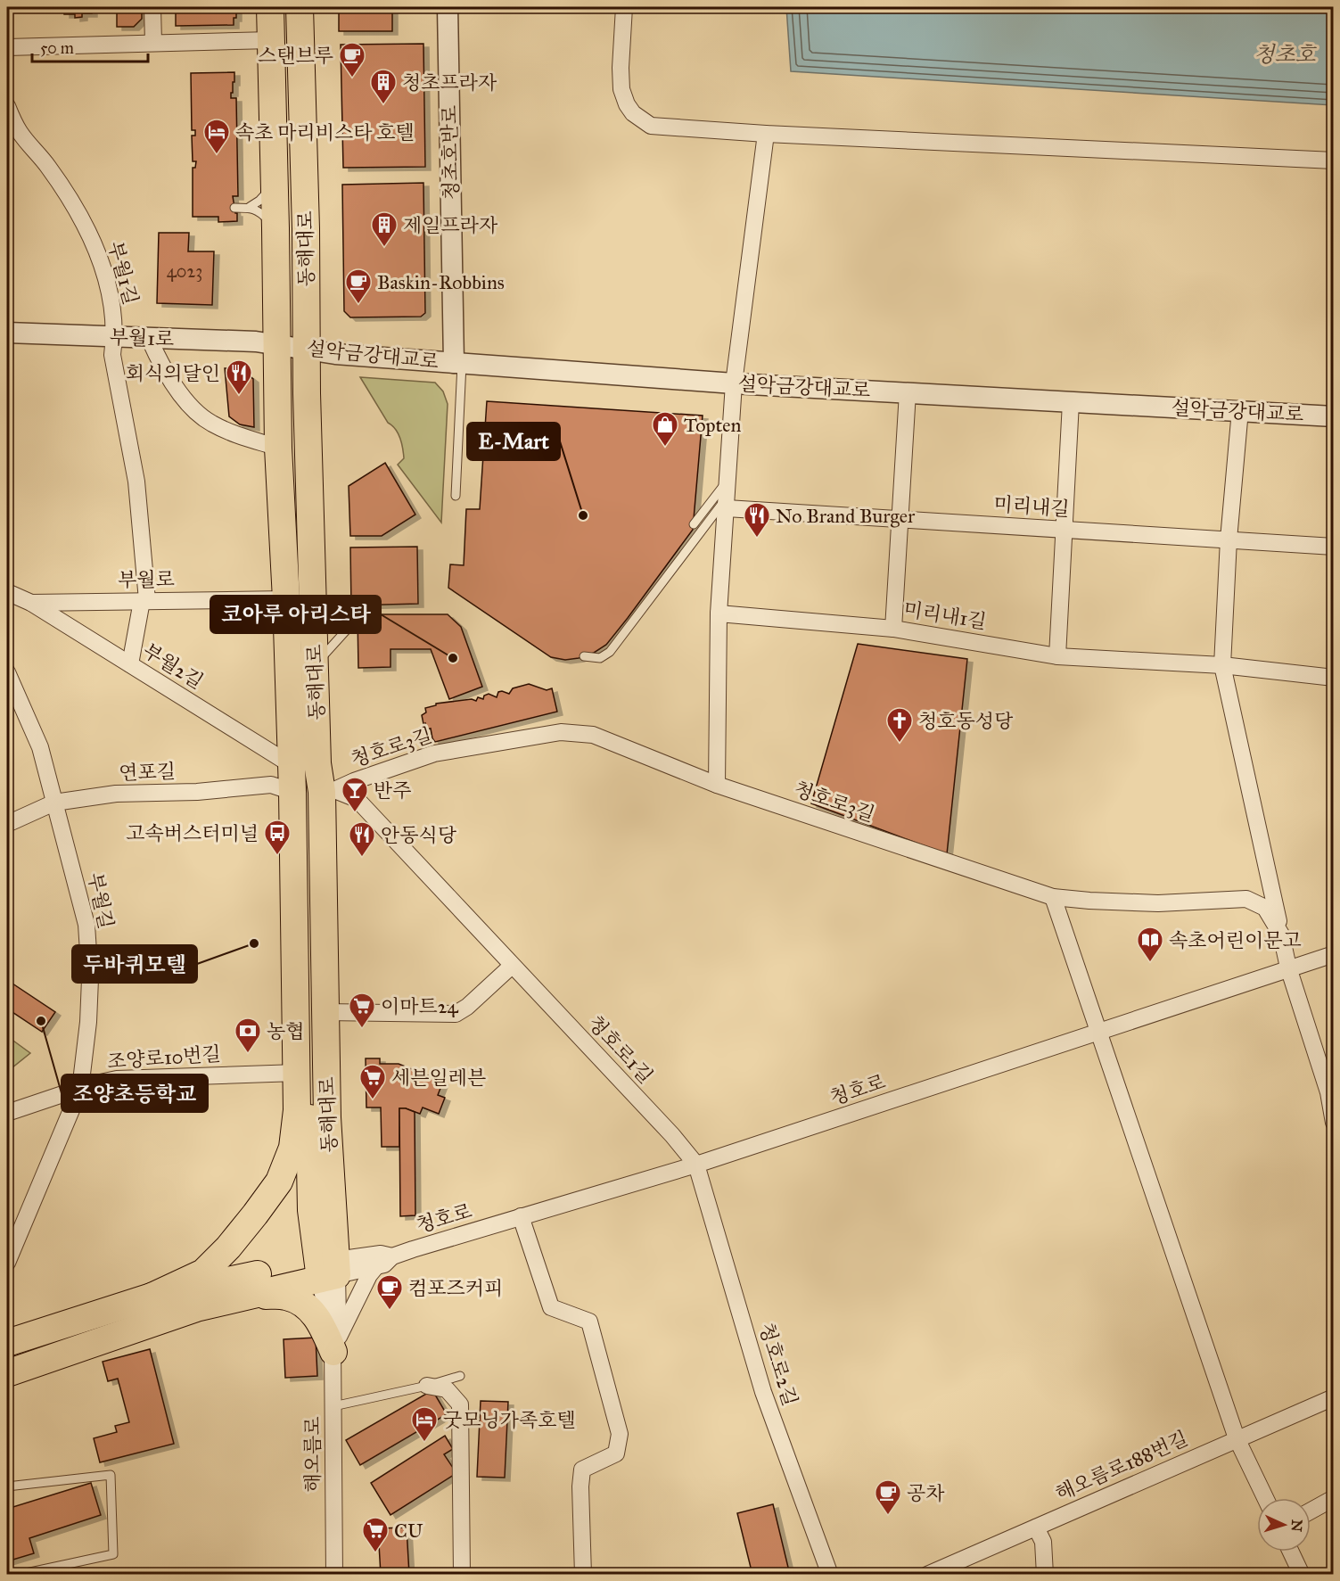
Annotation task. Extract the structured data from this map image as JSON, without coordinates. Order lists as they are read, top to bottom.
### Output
{
  "streets": {
    "main road": ["동해대로"],
    "street": [
      "청초호반로",
      "부월1길",
      "부월1로",
      "설악금강대교로",
      "미리내길",
      "부월로",
      "미리내1길",
      "부월2길",
      "청호로3길",
      "연포길",
      "부월길",
      "청호로1길",
      "조양로10번길",
      "청호로",
      "청호로2길",
      "해오름로",
      "해오름로188번길"
    ]
  },
  "crossings": [
    ["청초호반로", "설악금강대교로"],
    ["동해대로", "부월1로"],
    ["동해대로", "설악금강대교로"],
    ["동해대로", "부월로"],
    ["동해대로", "부월2길"],
    ["동해대로", "청호로3길"],
    ["동해대로", "연포길"],
    ["동해대로", "청호로1길"],
    ["동해대로", "조양로10번길"],
    ["동해대로", "청호로"],
    ["동해대로", "해오름로"],
    ["부월1길", "부월1로"],
    ["부월1길", "부월로"],
    ["부월1길", "부월2길"],
    ["부월1로", "설악금강대교로"],
    ["부월로", "부월2길"],
    ["청호로3길", "청호로1길"],
    ["청호로3길", "청호로"],
    ["연포길", "부월길"],
    ["부월길", "조양로10번길"],
    ["청호로1길", "청호로"],
    ["청호로1길", "청호로2길"],
    ["청호로", "청호로2길"],
    ["청호로", "해오름로"]
  ],
  "water": ["청초호"],
  "places": {
    "cafe": [
      "스탠브루",
      "Baskin-Robbins",
      "컴포즈커피",
      "공차"
    ],
    "building": ["청초프라자", "제일프라자"],
    "hotel": ["속초 마리비스타 호텔", "굿모닝가족호텔"],
    "restaurant": ["회식의달인", "No Brand Burger", "안동식당"],
    "shop": ["Topten"],
    "other": [
      "E-Mart",
      "코아루 아리스타",
      "두바퀴모텔",
      "조양초등학교"
    ],
    "church": ["청호동성당"],
    "bar": ["반주"],
    "bus stop": ["고속버스터미널"],
    "library": ["속초어린이문고"],
    "supermarket": ["이마트24", "세븐일레븐", "CU"],
    "bank": ["농협"]
  },
  "house_numbers": ["4023"],
  "scale_bar": "50 m",
  "north": "right"
}
